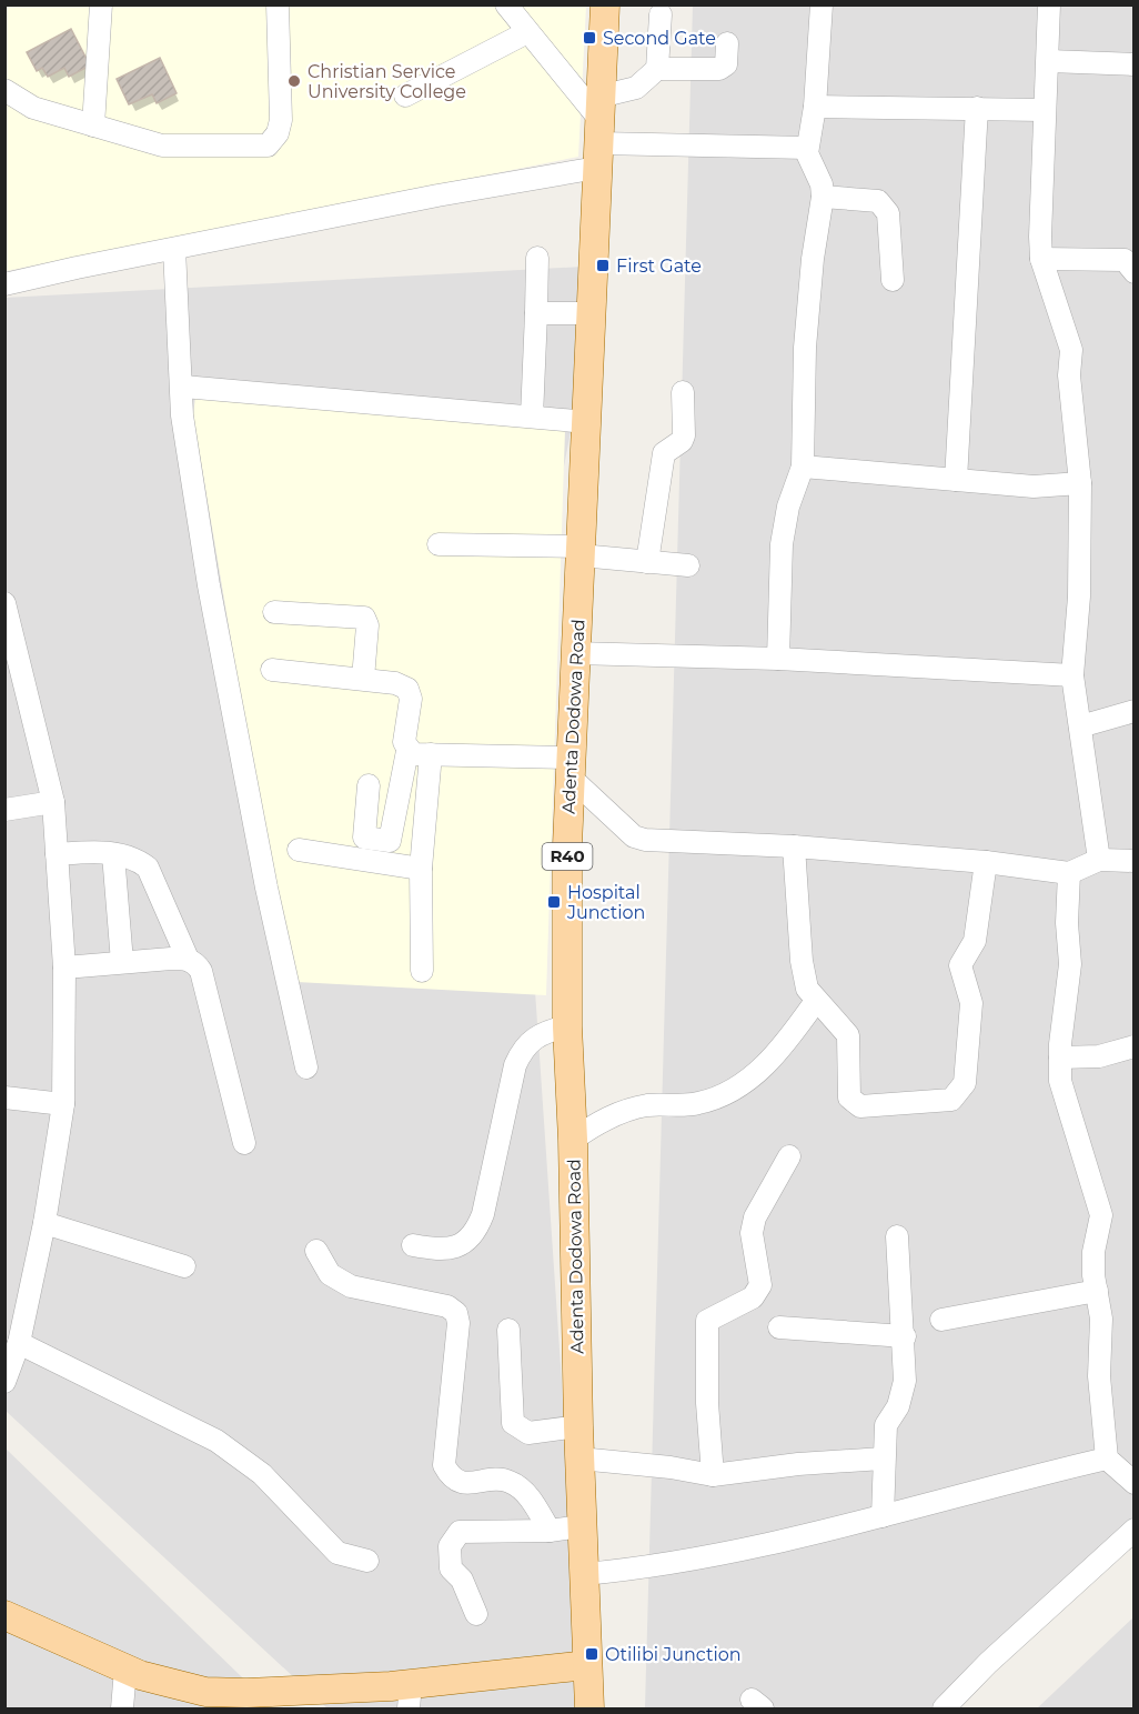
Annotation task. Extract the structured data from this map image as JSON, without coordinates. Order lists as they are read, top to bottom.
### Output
{
  "streets": {
    "main road": ["Adenta Dodowa Road", "R40"]
  },
  "places": {
    "transit": [
      "Second Gate",
      "First Gate",
      "Hospital Junction",
      "Otilibi Junction"
    ],
    "other": ["Christian Service University College"]
  }
}
